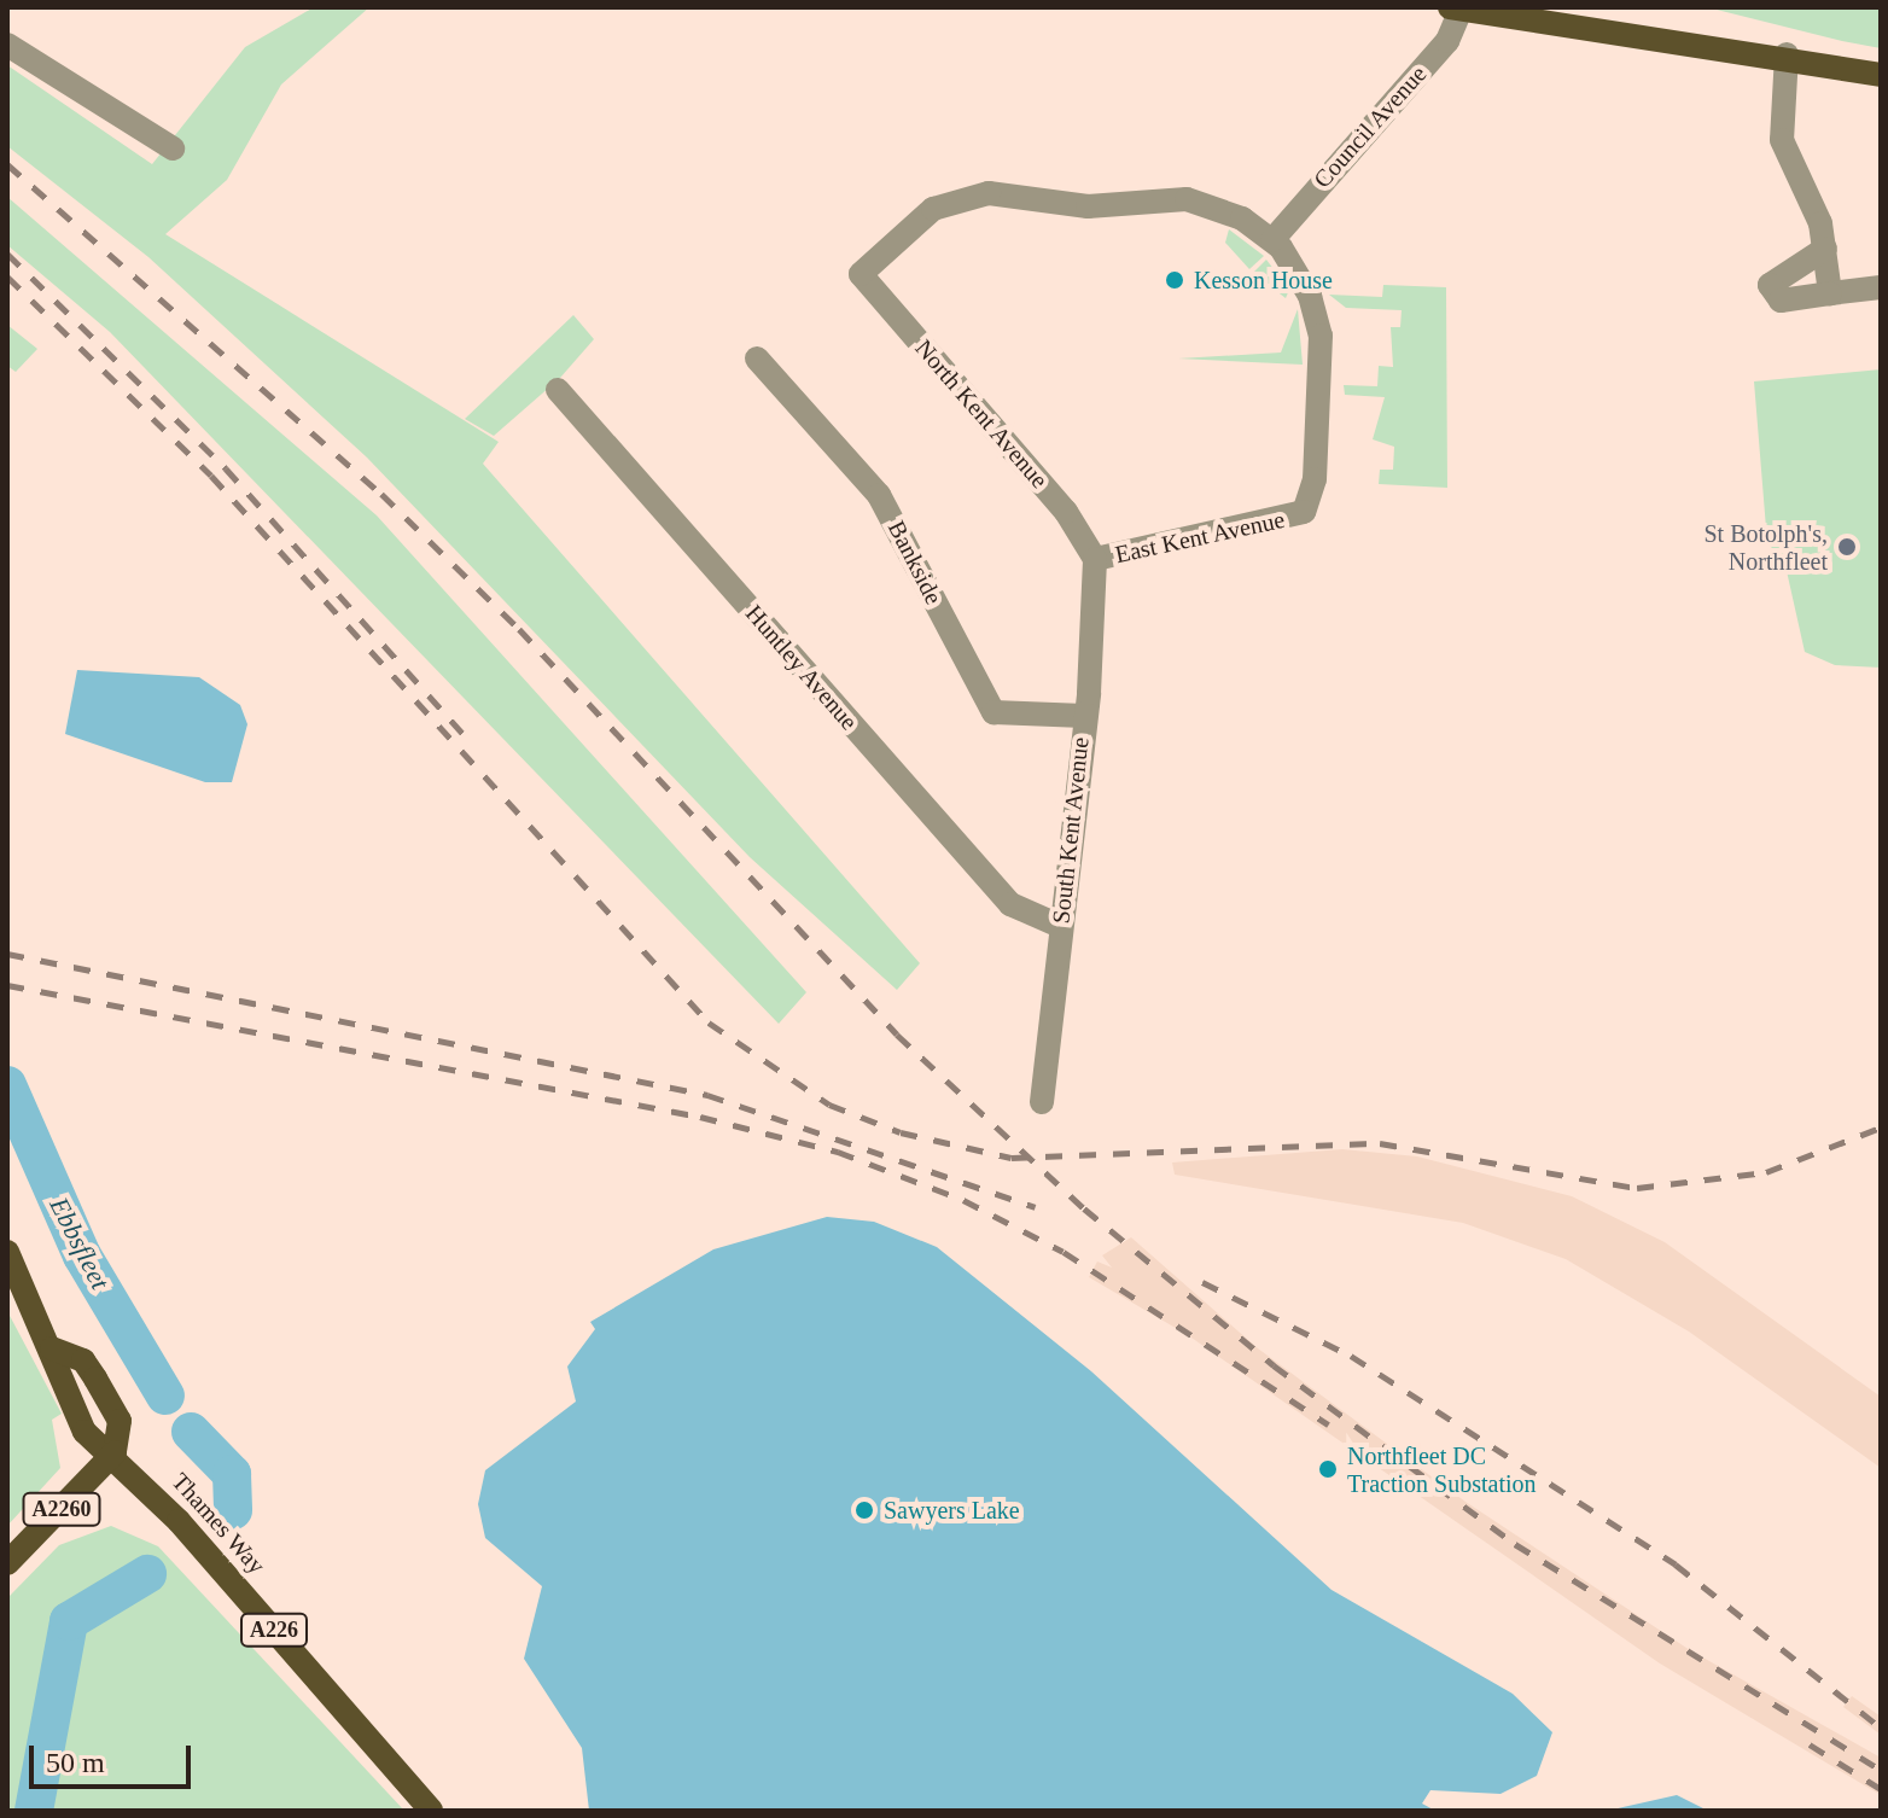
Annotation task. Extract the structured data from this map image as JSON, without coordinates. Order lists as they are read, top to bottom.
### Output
{
  "streets": {
    "main road": ["A2260", "Thames Way", "A226"],
    "street": [
      "Council Avenue",
      "North Kent Avenue",
      "East Kent Avenue",
      "Bankside",
      "Huntley Avenue",
      "South Kent Avenue"
    ]
  },
  "crossings": [
    ["Council Avenue", "North Kent Avenue"],
    ["Council Avenue", "East Kent Avenue"],
    ["North Kent Avenue", "East Kent Avenue"],
    ["North Kent Avenue", "South Kent Avenue"],
    ["East Kent Avenue", "South Kent Avenue"],
    ["Bankside", "South Kent Avenue"],
    ["Huntley Avenue", "South Kent Avenue"],
    ["A2260", "Thames Way"]
  ],
  "water": ["Ebbsfleet"],
  "places": [
    "Kesson House",
    "St Botolph's, Northfleet",
    "Northfleet DC Traction Substation",
    "Sawyers Lake"
  ],
  "scale_bar": "50 m"
}
